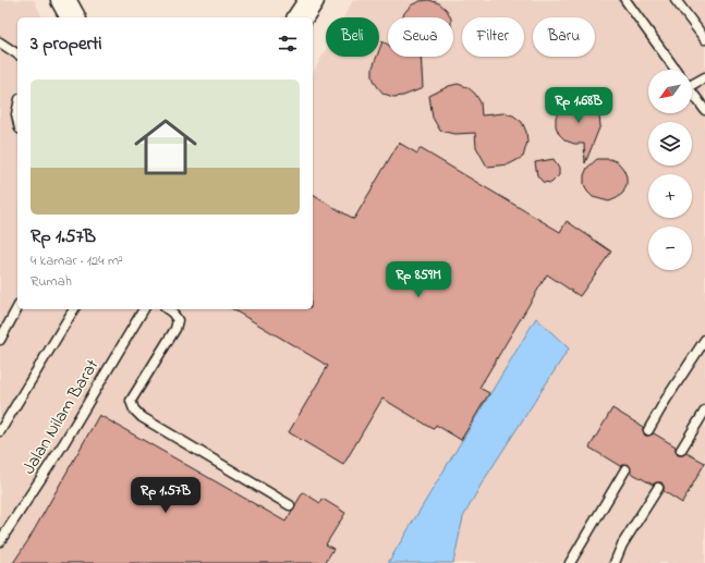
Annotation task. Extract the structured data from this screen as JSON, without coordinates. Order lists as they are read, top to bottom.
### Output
{
  "streets": {
    "lane": ["Jalan Nilam Barat"]
  },
  "north": "bottom left",
  "page": {
    "chip": [
      "Beli",
      "Sewa",
      "Filter",
      "Baru"
    ],
    "heading": "3 properti",
    "map_buttons": ["+", "−"],
    "list": [
      {
        "name": "Rp 1.57B",
        "note": "4 kamar · 124 m² · Rumah"
      }
    ],
    "price": ["Rp 1.68B", "Rp 859M", "Rp 1.57B"]
  }
}
